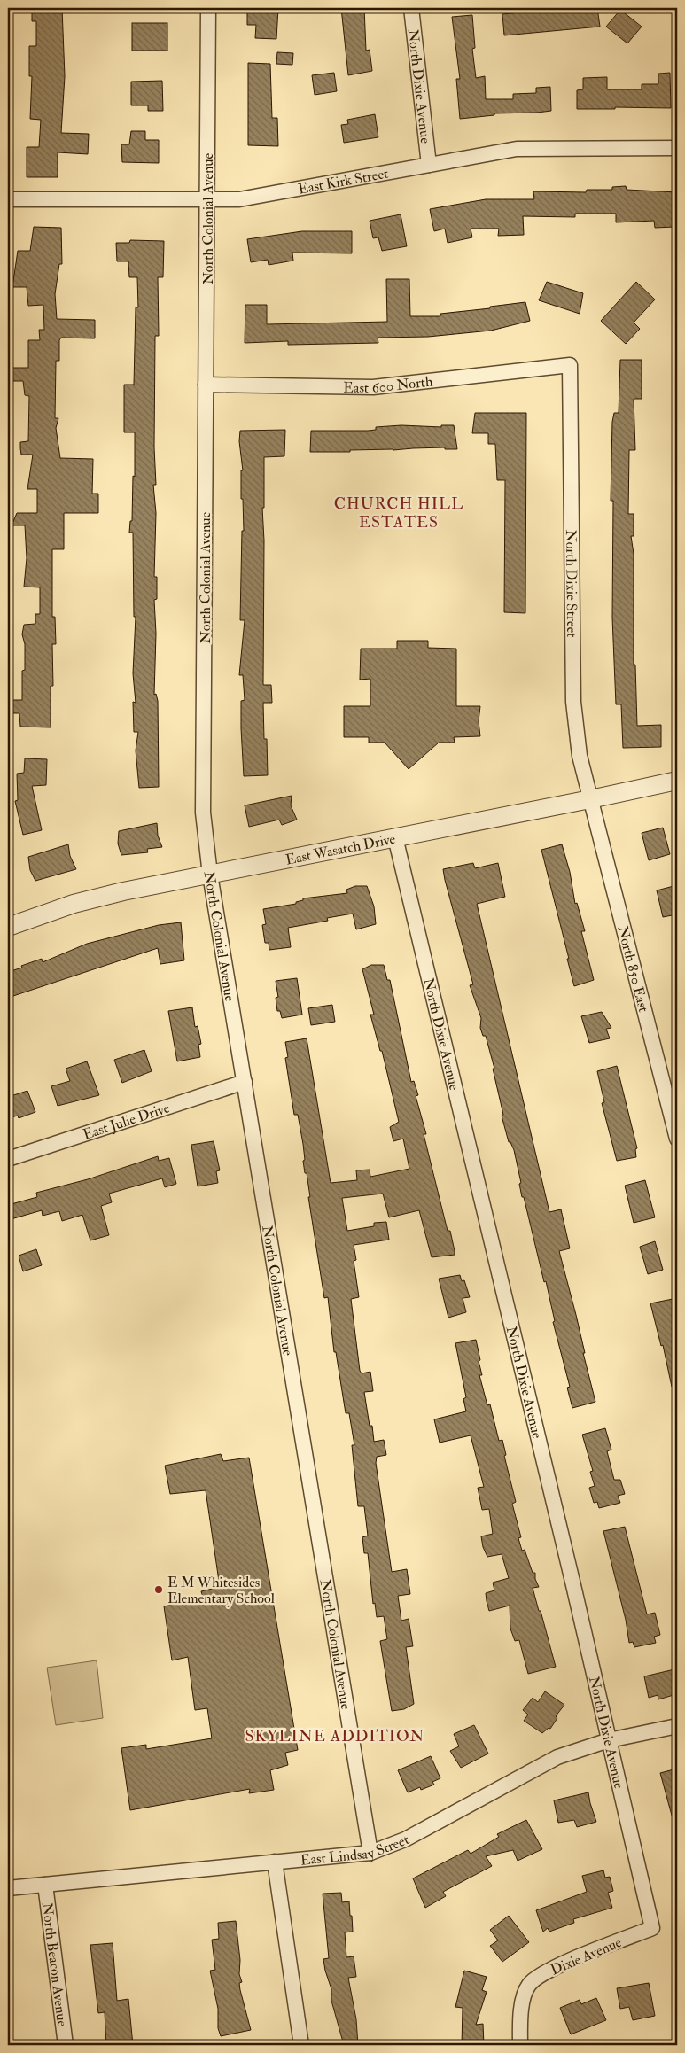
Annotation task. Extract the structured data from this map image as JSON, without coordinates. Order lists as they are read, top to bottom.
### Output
{
  "streets": {
    "street": [
      "North Dixie Avenue",
      "East Kirk Street",
      "North Colonial Avenue",
      "East 600 North",
      "North Dixie Street",
      "East Wasatch Drive",
      "North 850 East",
      "East Julie Drive",
      "East Lindsay Street",
      "Dixie Avenue",
      "North Beacon Avenue"
    ]
  },
  "crossings": [
    ["North Dixie Avenue", "East Kirk Street"],
    ["North Dixie Avenue", "East Wasatch Drive"],
    ["North Dixie Avenue", "East Lindsay Street"],
    ["North Dixie Avenue", "Dixie Avenue"],
    ["East Kirk Street", "North Colonial Avenue"],
    ["North Colonial Avenue", "East 600 North"],
    ["North Colonial Avenue", "East Wasatch Drive"],
    ["North Colonial Avenue", "East Julie Drive"],
    ["North Colonial Avenue", "East Lindsay Street"],
    ["East 600 North", "North Dixie Street"],
    ["North Dixie Street", "East Wasatch Drive"],
    ["North Dixie Street", "North 850 East"],
    ["East Wasatch Drive", "North 850 East"],
    ["East Lindsay Street", "North Beacon Avenue"]
  ],
  "districts": ["CHURCH HILL ESTATES", "SKYLINE ADDITION"],
  "places": ["E M Whitesides Elementary School"]
}
